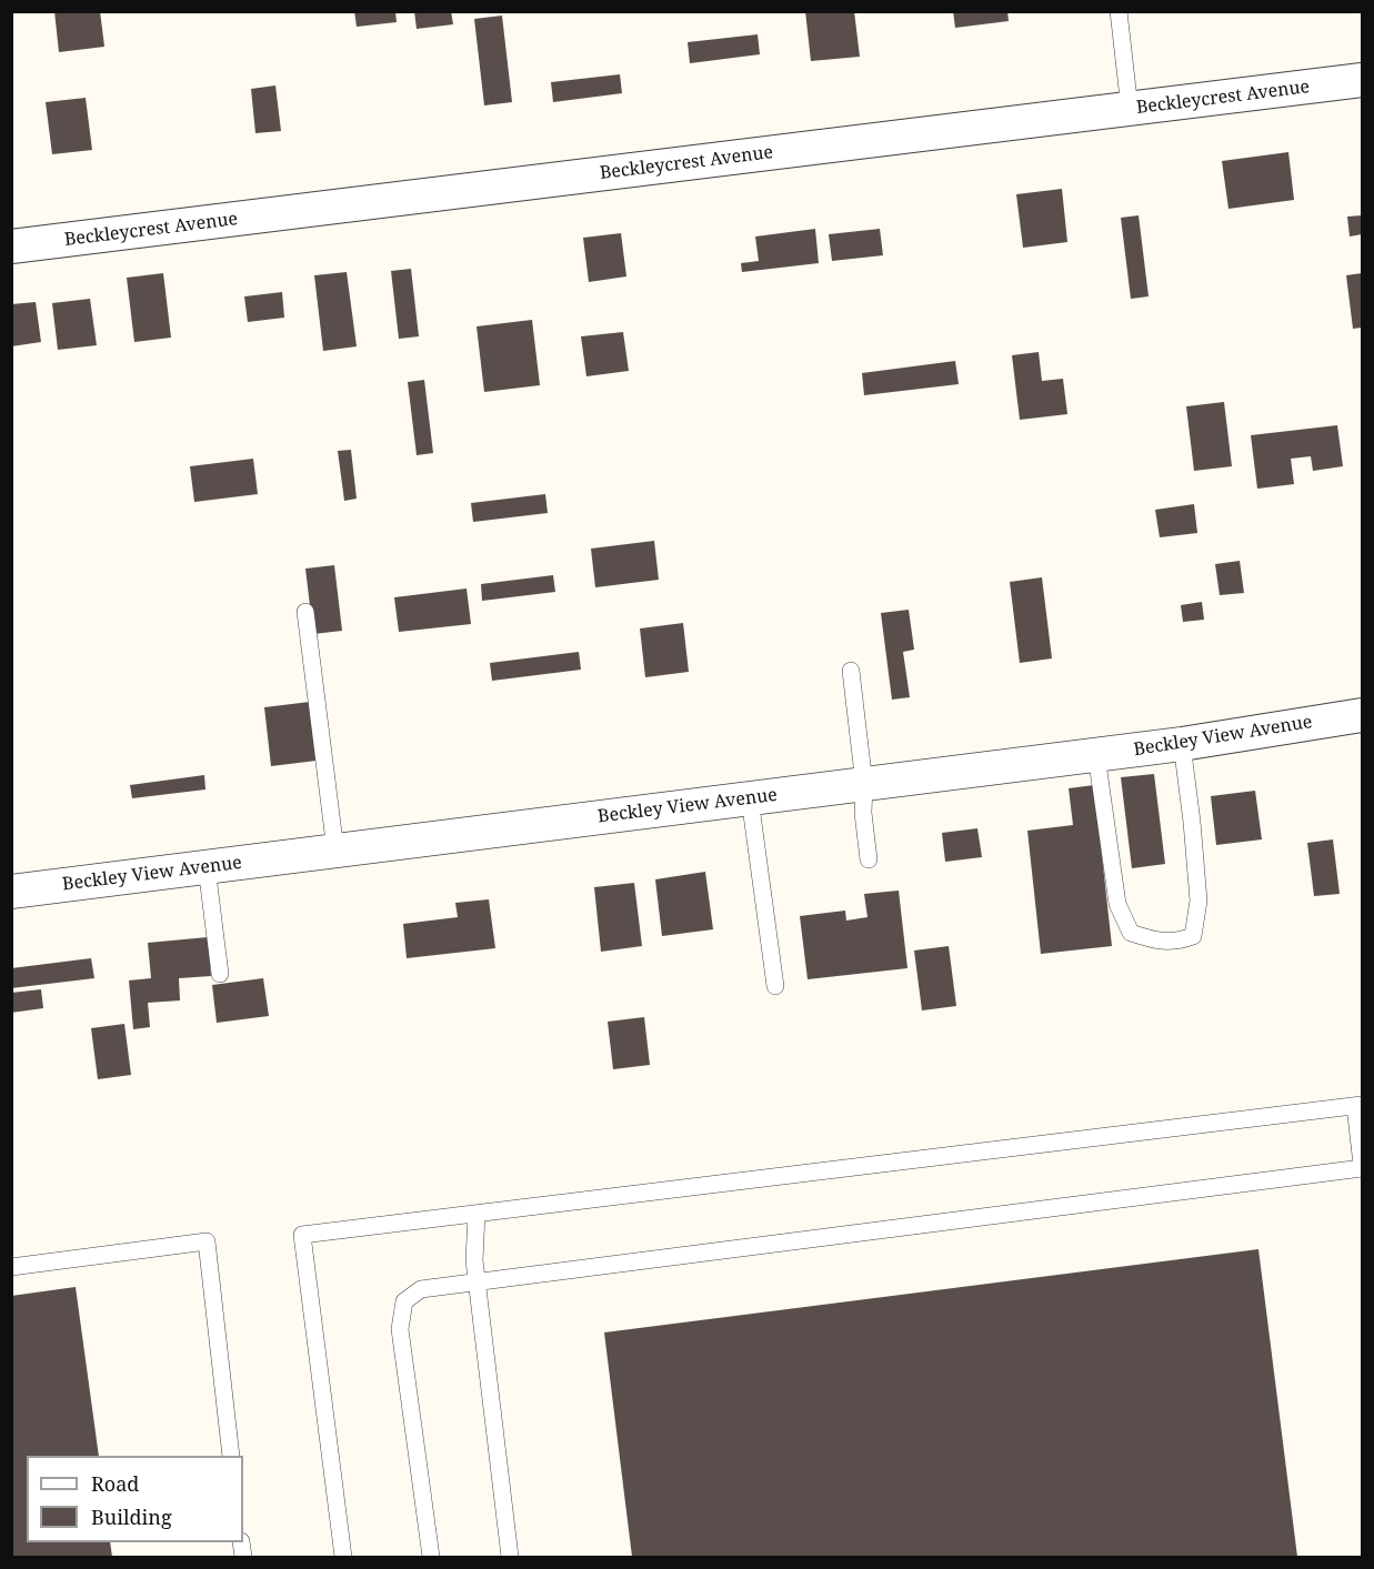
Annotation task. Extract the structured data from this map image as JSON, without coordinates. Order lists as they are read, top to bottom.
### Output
{
  "streets": {
    "street": ["Beckleycrest Avenue", "Beckley View Avenue"]
  },
  "legend": ["Road", "Building"]
}
